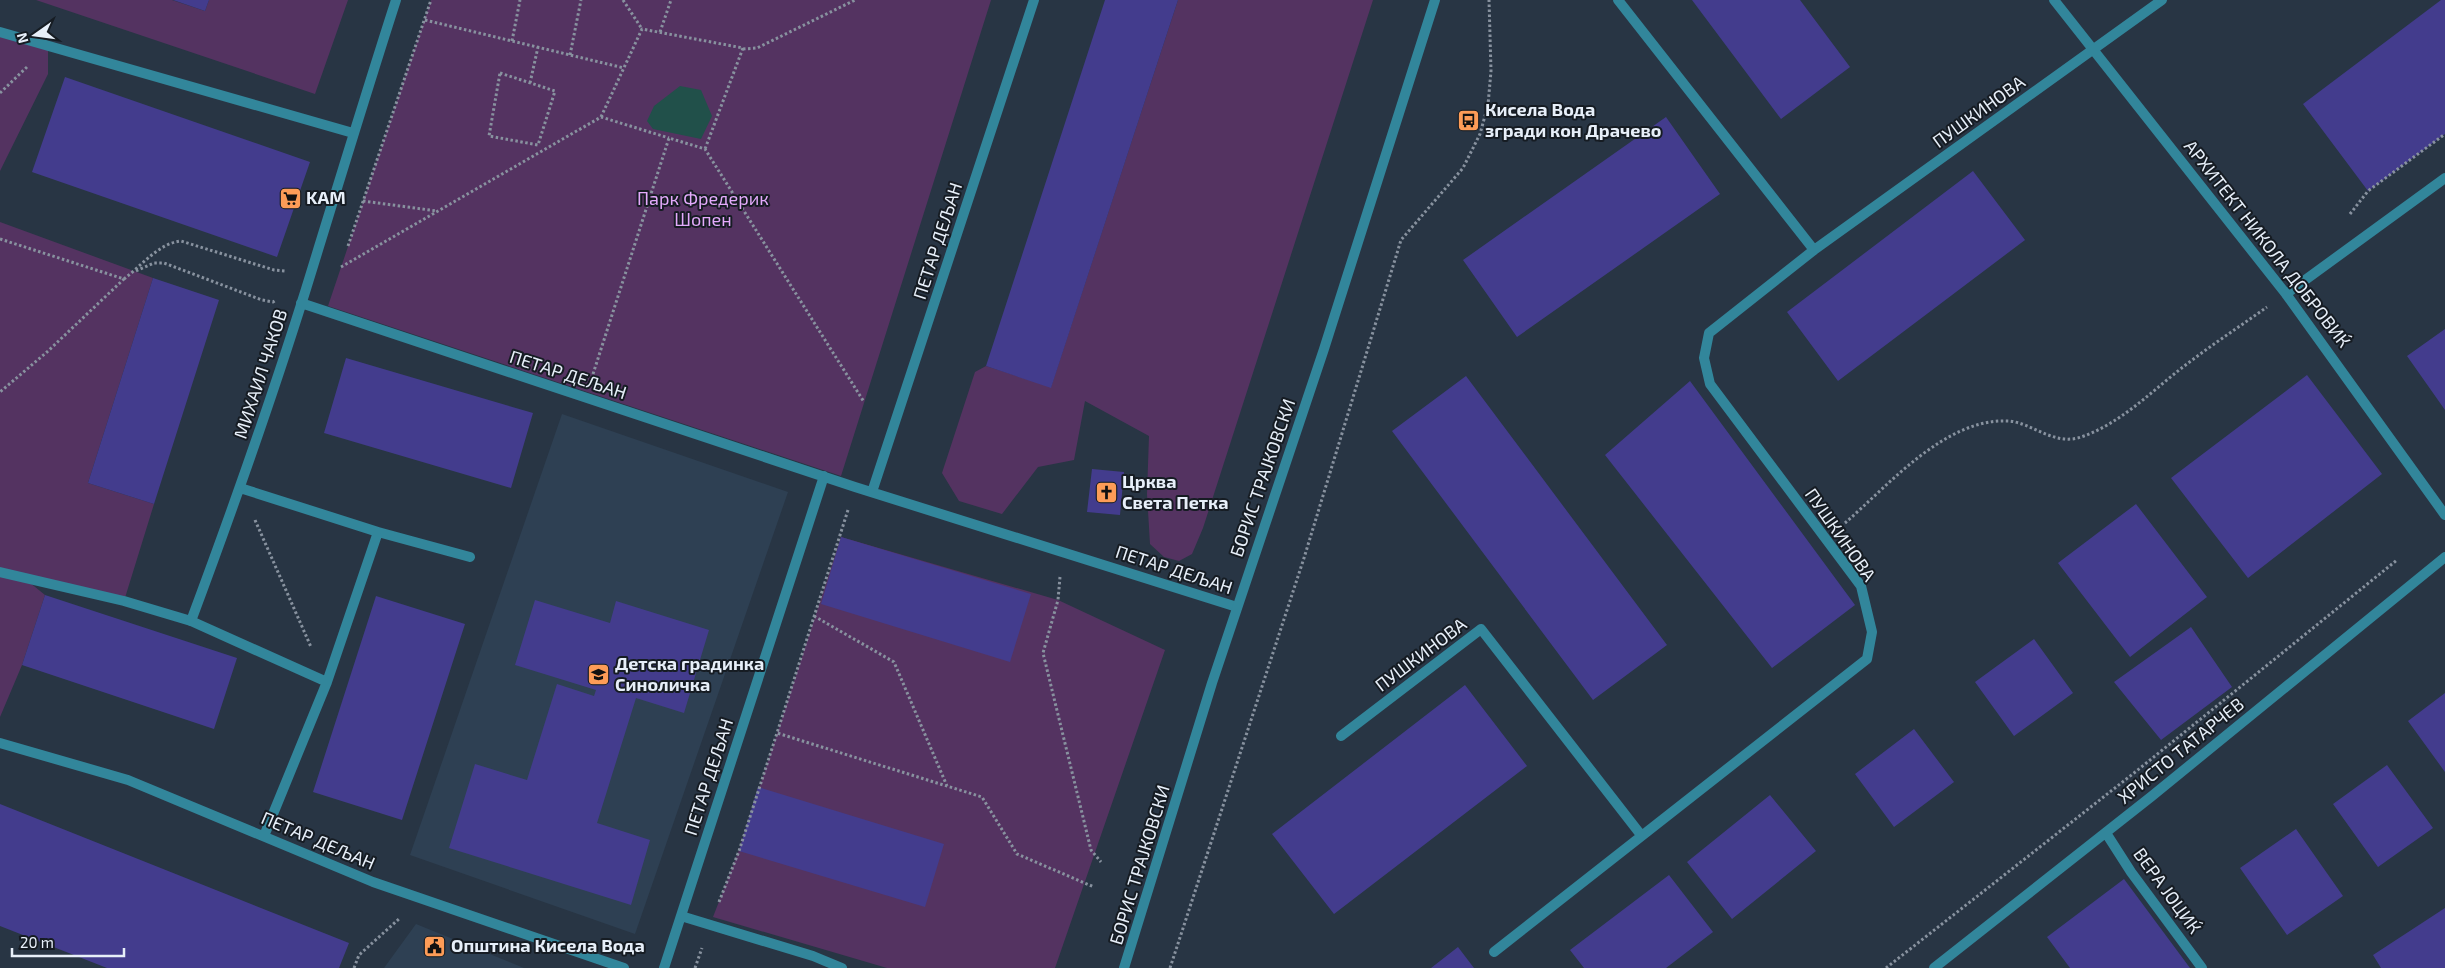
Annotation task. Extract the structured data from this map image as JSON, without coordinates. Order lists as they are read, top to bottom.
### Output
{
  "streets": {
    "street": [
      "ПУШКИНОВА",
      "ПЕТАР ДЕЉАН",
      "АРХИТЕКТ НИКОЛА ДОБРОВИЌ",
      "МИХАИЛ ЧАКОВ",
      "БОРИС ТРАЈКОВСКИ",
      "ХРИСТО ТАТАРЧЕВ",
      "ВЕРА ЈОЦИЌ"
    ]
  },
  "crossings": [
    ["ПУШКИНОВА", "АРХИТЕКТ НИКОЛА ДОБРОВИЌ"],
    ["ПЕТАР ДЕЉАН", "МИХАИЛ ЧАКОВ"],
    ["ПЕТАР ДЕЉАН", "БОРИС ТРАЈКОВСКИ"],
    ["ХРИСТО ТАТАРЧЕВ", "ВЕРА ЈОЦИЌ"]
  ],
  "parks": ["Парк Фредерик Шопен"],
  "places": {
    "bus stop": ["Кисела Вода згради кон Драчево"],
    "supermarket": ["KAM"],
    "church": ["Црква Света Петка"],
    "school or university": ["Детска градинка Синоличка"],
    "public building": ["Општина Кисела Вода"]
  },
  "scale_bar": "20 m",
  "north": "left"
}
